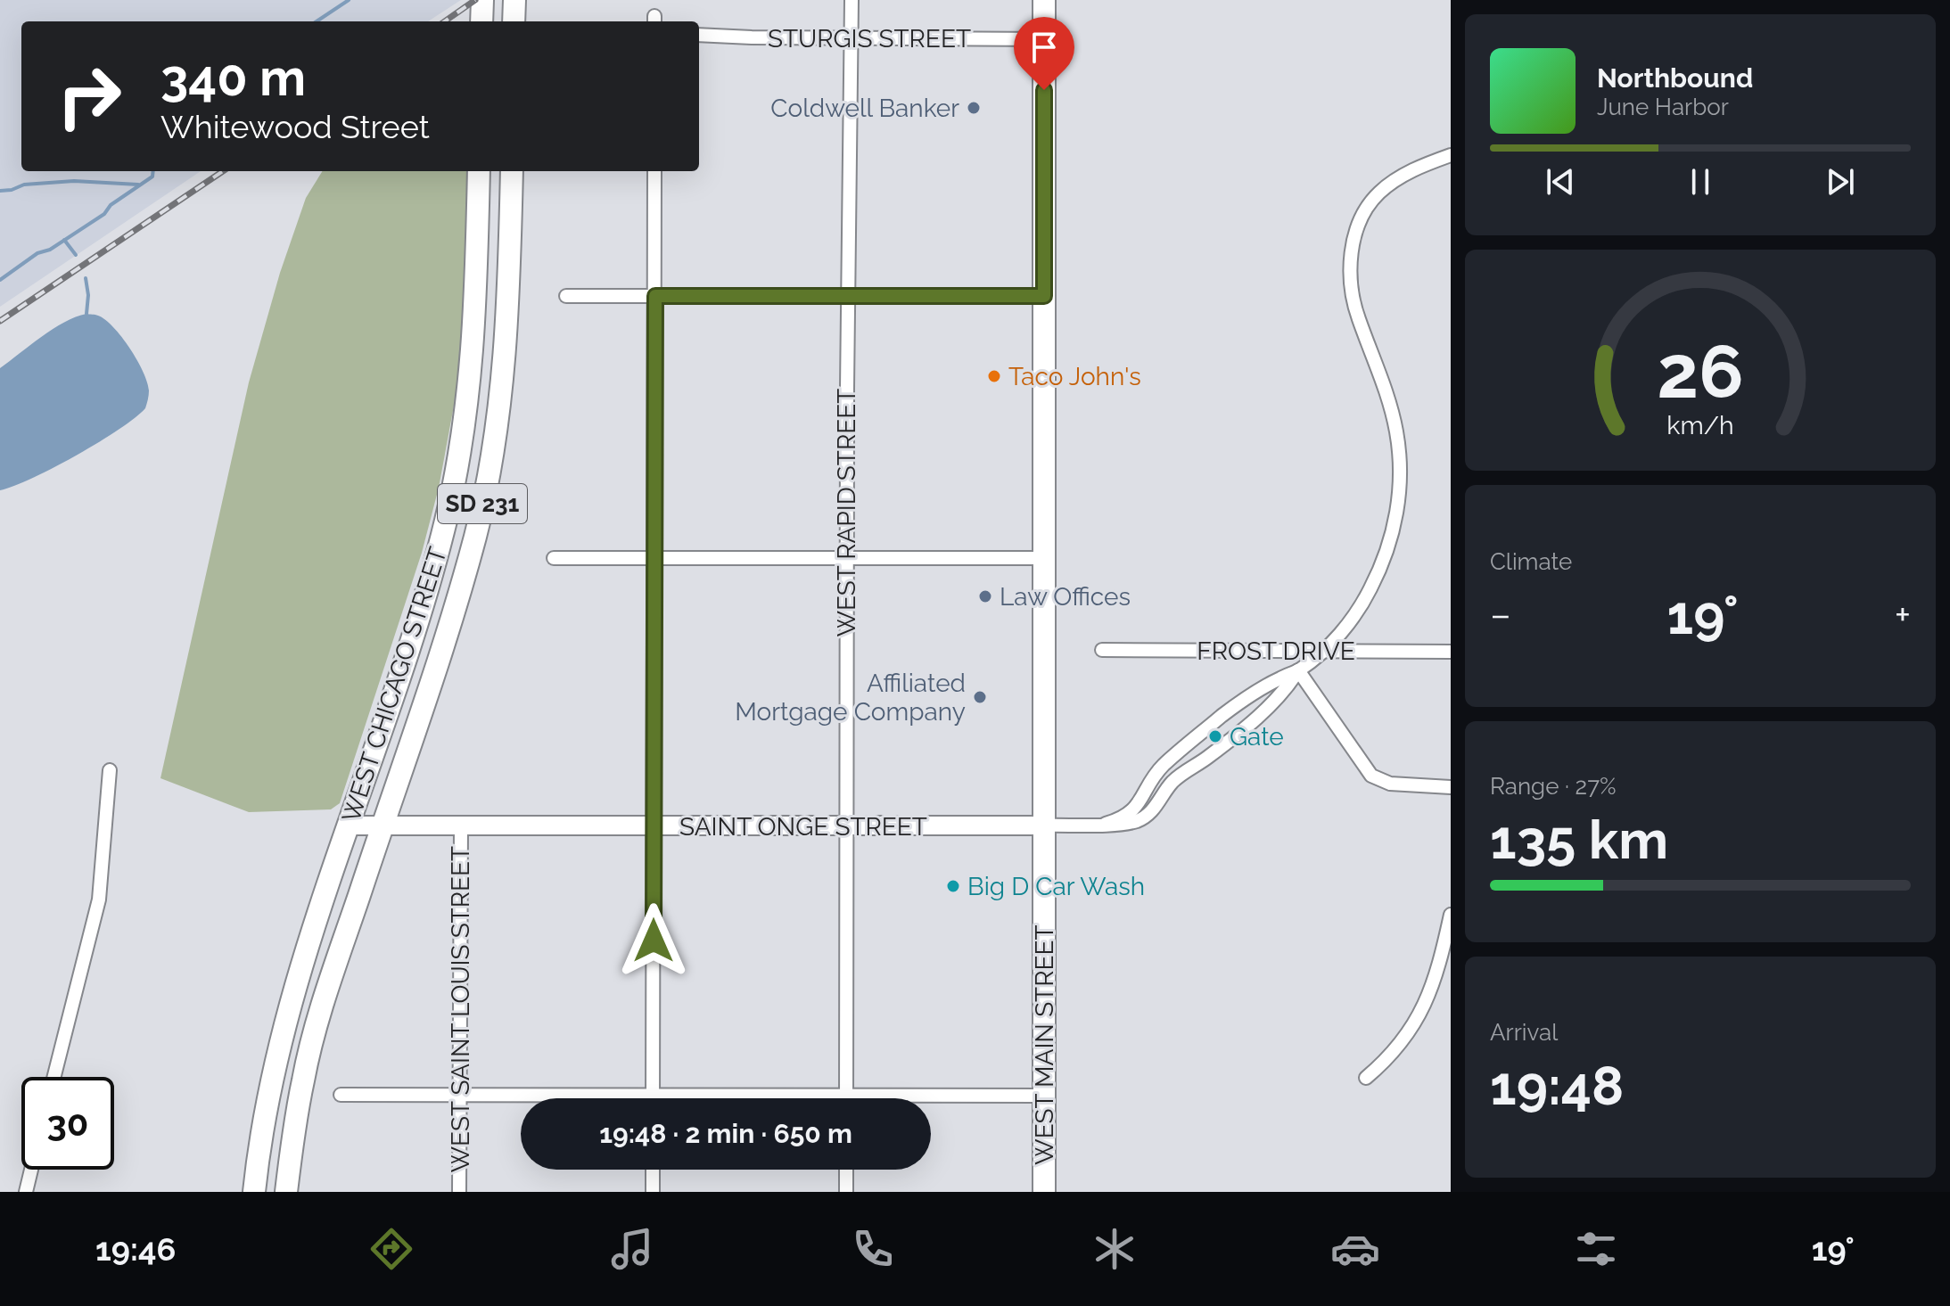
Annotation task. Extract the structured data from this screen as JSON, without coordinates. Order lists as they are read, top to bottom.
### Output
{
  "streets": {
    "main road": ["SD 231", "WEST CHICAGO STREET", "WEST MAIN STREET"],
    "street": [
      "STURGIS STREET",
      "WEST RAPID STREET",
      "FROST DRIVE",
      "SAINT ONGE STREET",
      "WEST SAINT LOUIS STREET"
    ]
  },
  "crossings": [
    ["STURGIS STREET", "WEST RAPID STREET"],
    ["STURGIS STREET", "WEST MAIN STREET"],
    ["WEST RAPID STREET", "SAINT ONGE STREET"],
    ["WEST CHICAGO STREET", "SAINT ONGE STREET"],
    ["SAINT ONGE STREET", "WEST SAINT LOUIS STREET"],
    ["SAINT ONGE STREET", "WEST MAIN STREET"]
  ],
  "places": [
    "Coldwell Banker",
    "Taco John's",
    "Law Offices",
    "Affiliated Mortgage Company",
    "Gate",
    "Big D Car Wash"
  ],
  "page": {
    "turn": ["340 m", "Whitewood Street"],
    "song": ["Northbound", "June Harbor"],
    "tile": [
      "Climate",
      ["Range · 27%", "135 km"],
      ["Arrival", "19:48"]
    ],
    "heat": ["−", "19°", "+"],
    "limit": "30",
    "trip": "19:48 · 2 min · 650 m",
    "tabs": ["19:46", "19°"],
    "gauge": ["26", "km/h"]
  }
}
